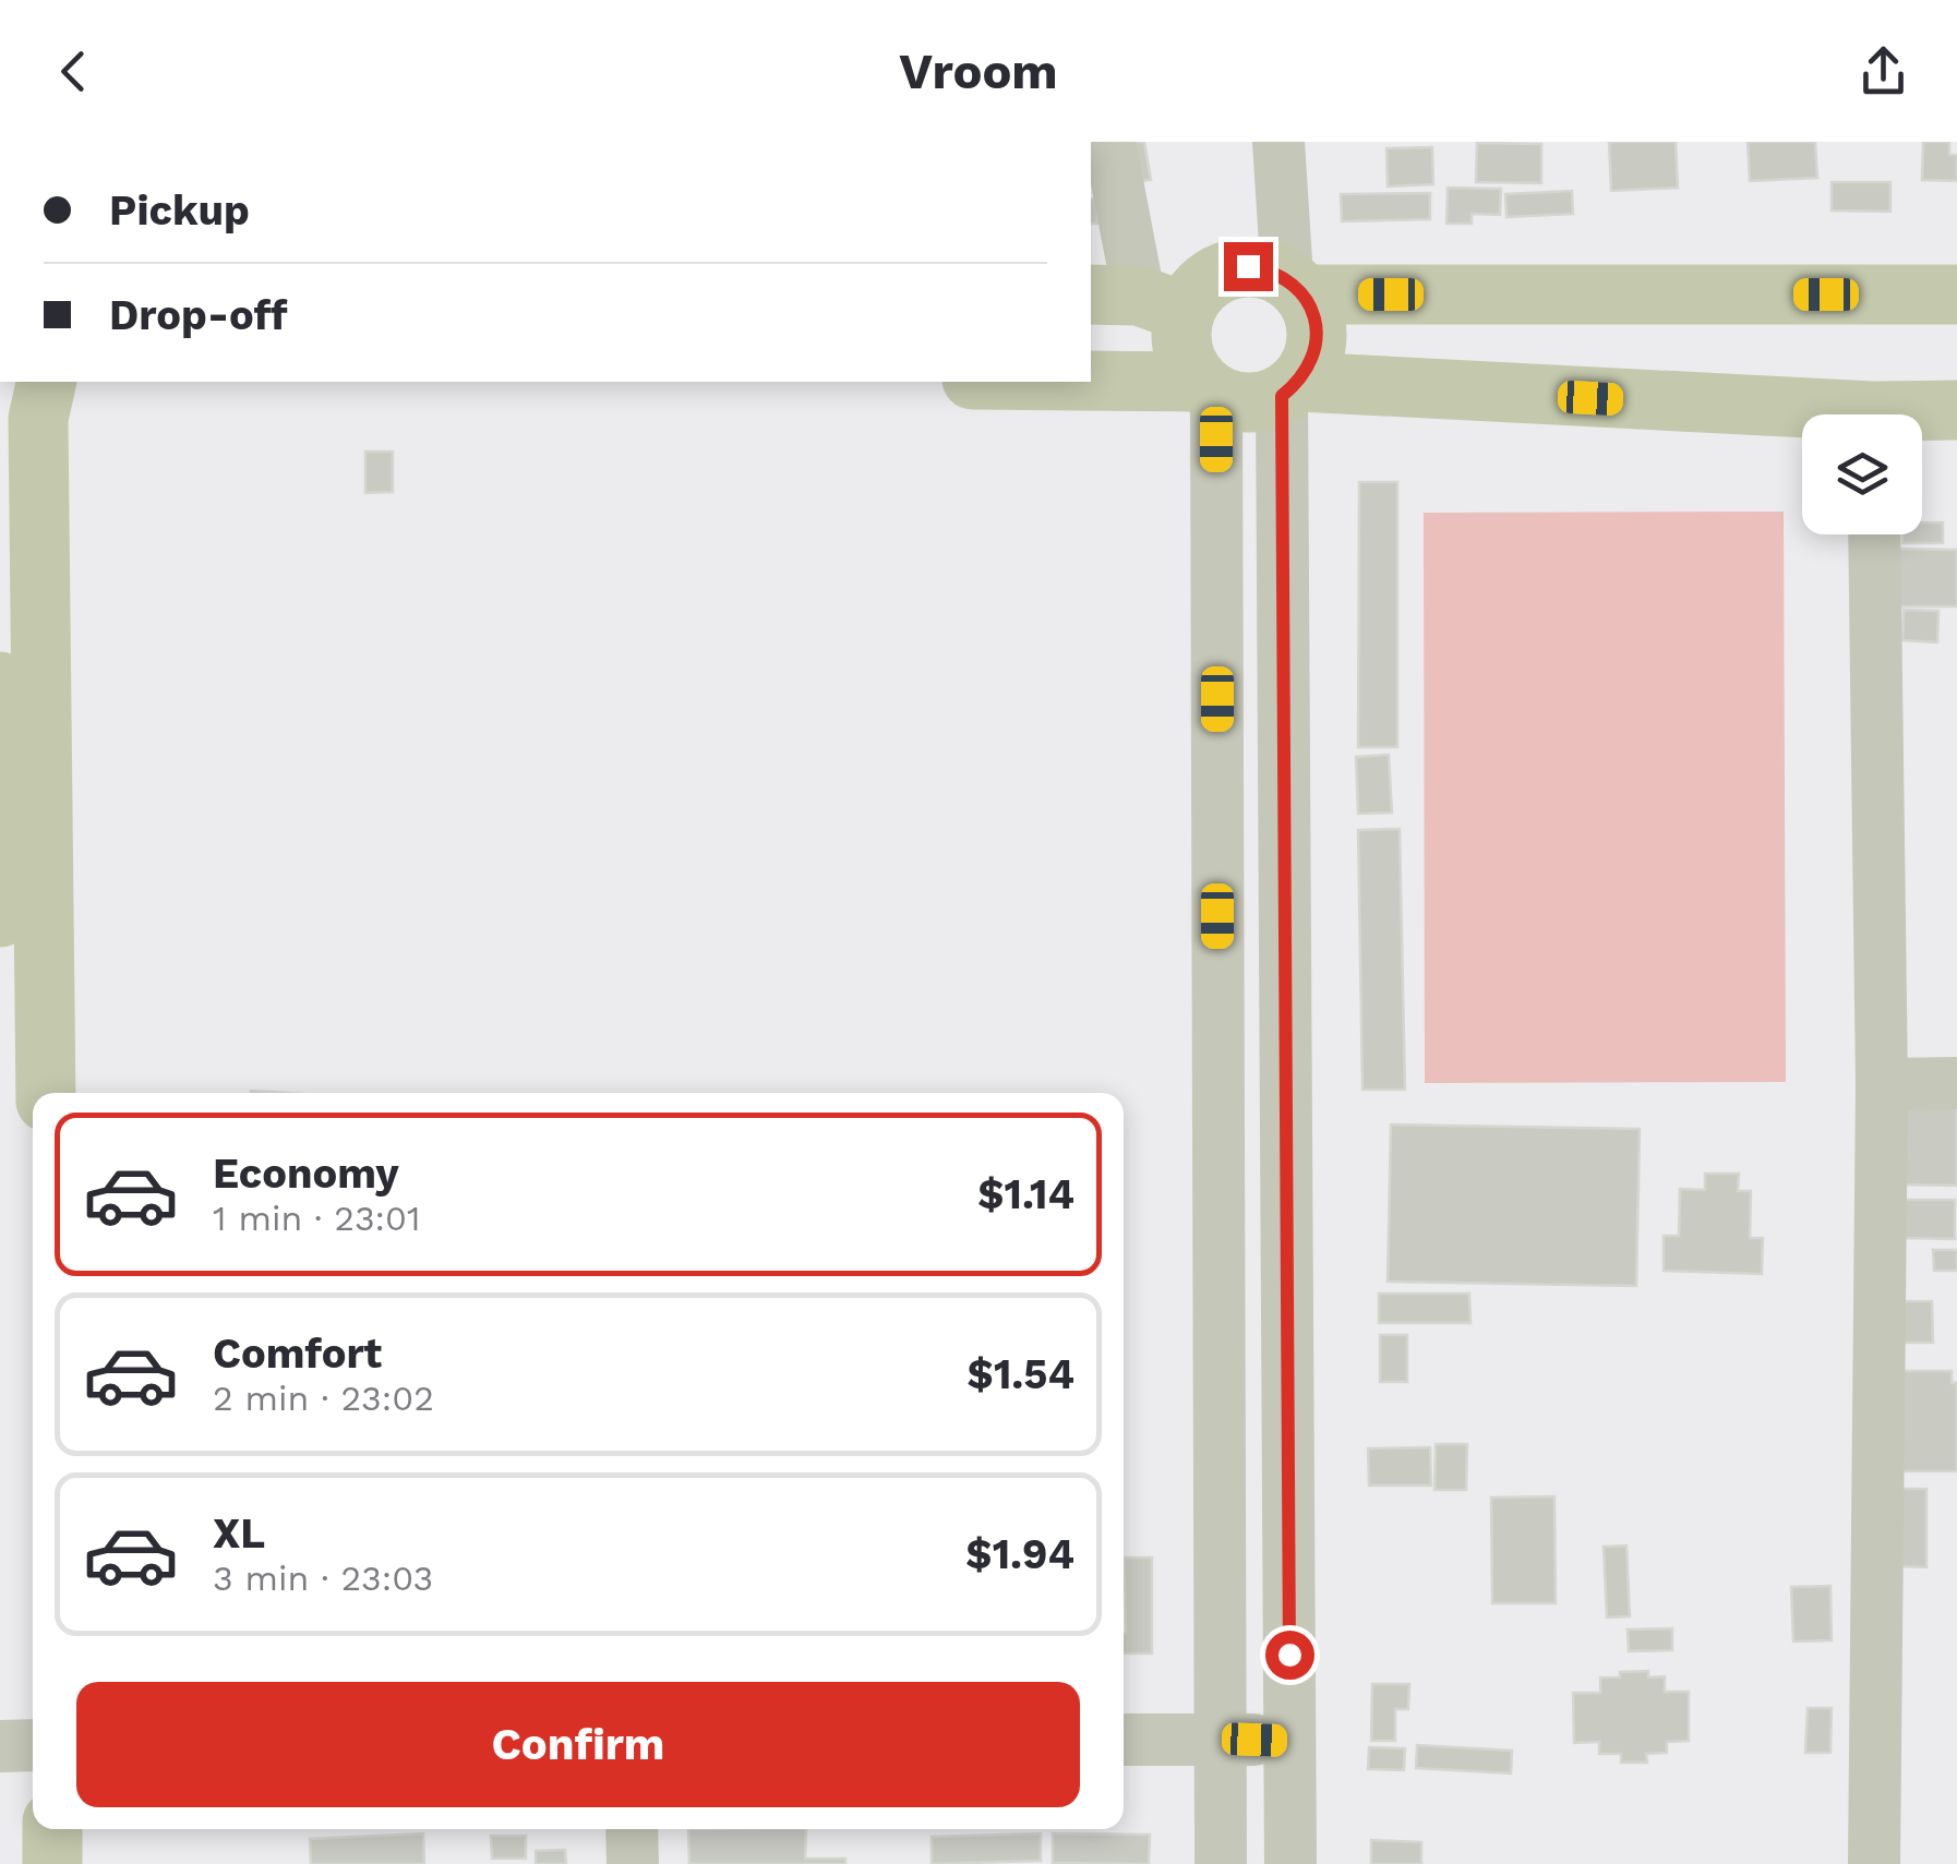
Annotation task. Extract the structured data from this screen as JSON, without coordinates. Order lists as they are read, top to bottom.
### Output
{
  "page": {
    "header": "Vroom",
    "banner": ["Pickup", "Drop-off"],
    "list": [
      {
        "name": "Economy",
        "note": "1 min · 23:01",
        "value": "$1.14"
      },
      {
        "name": "Comfort",
        "note": "2 min · 23:02",
        "value": "$1.54"
      },
      {
        "name": "XL",
        "note": "3 min · 23:03",
        "value": "$1.94"
      }
    ],
    "buttons": "Confirm"
  }
}
